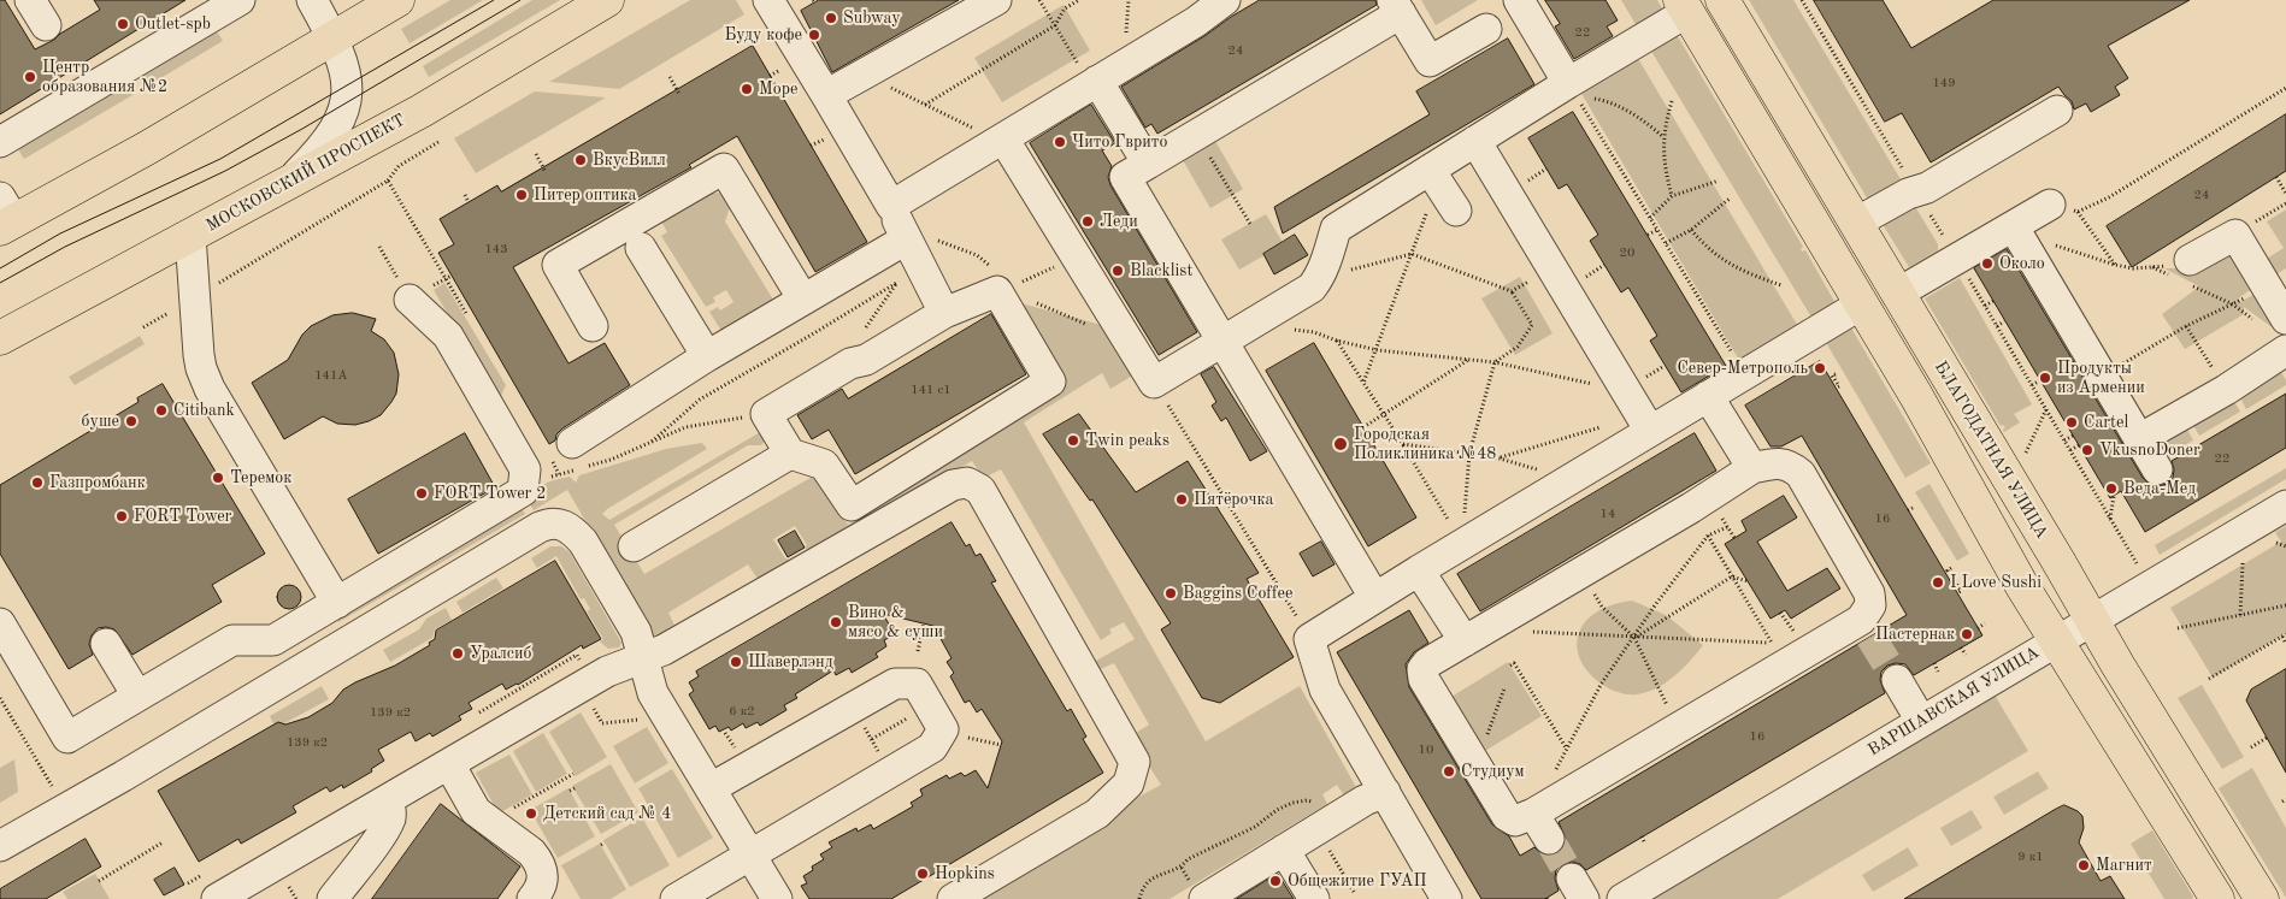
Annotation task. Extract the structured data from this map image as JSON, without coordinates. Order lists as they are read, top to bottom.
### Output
{
  "streets": {
    "main road": ["МОСКОВСКИЙ ПРОСПЕКТ", "БЛАГОДАТНАЯ УЛИЦА"],
    "street": ["ВАРШАВСКАЯ УЛИЦА"]
  },
  "crossings": [
    ["БЛАГОДАТНАЯ УЛИЦА", "ВАРШАВСКАЯ УЛИЦА"]
  ],
  "places": [
    "Subway",
    "Outlet-spb",
    "Буду кофе",
    "Центр образования №2",
    "Море",
    "Чито Гврито",
    "ВкусВилл",
    "Питер оптика",
    "Леди",
    "Около",
    "Blacklist",
    "Север-Метрополь",
    "Продукты из Армении",
    "Citibank",
    "буше",
    "Cartel",
    "Twin peaks",
    "Городская Поликлиника №48",
    "VkusnoDoner",
    "Теремок",
    "Газпромбанк",
    "Веда-Мед",
    "FORT Tower 2",
    "Пятёрочка",
    "FORT Tower",
    "I Love Sushi",
    "Baggins Coffee",
    "Вино & мясо & суши",
    "Пастернак",
    "Уралсиб",
    "Шаверлэнд",
    "Студиум",
    "Детский сад № 4",
    "Магнит",
    "Hopkins",
    "Общежитие ГУАП"
  ],
  "house_numbers": [
    "22",
    "24",
    "149",
    "24",
    "143",
    "20",
    "141А",
    "141 с1",
    "22",
    "14",
    "16",
    "6 к2",
    "139 к2",
    "16",
    "139 к2",
    "10",
    "9 к1"
  ]
}
